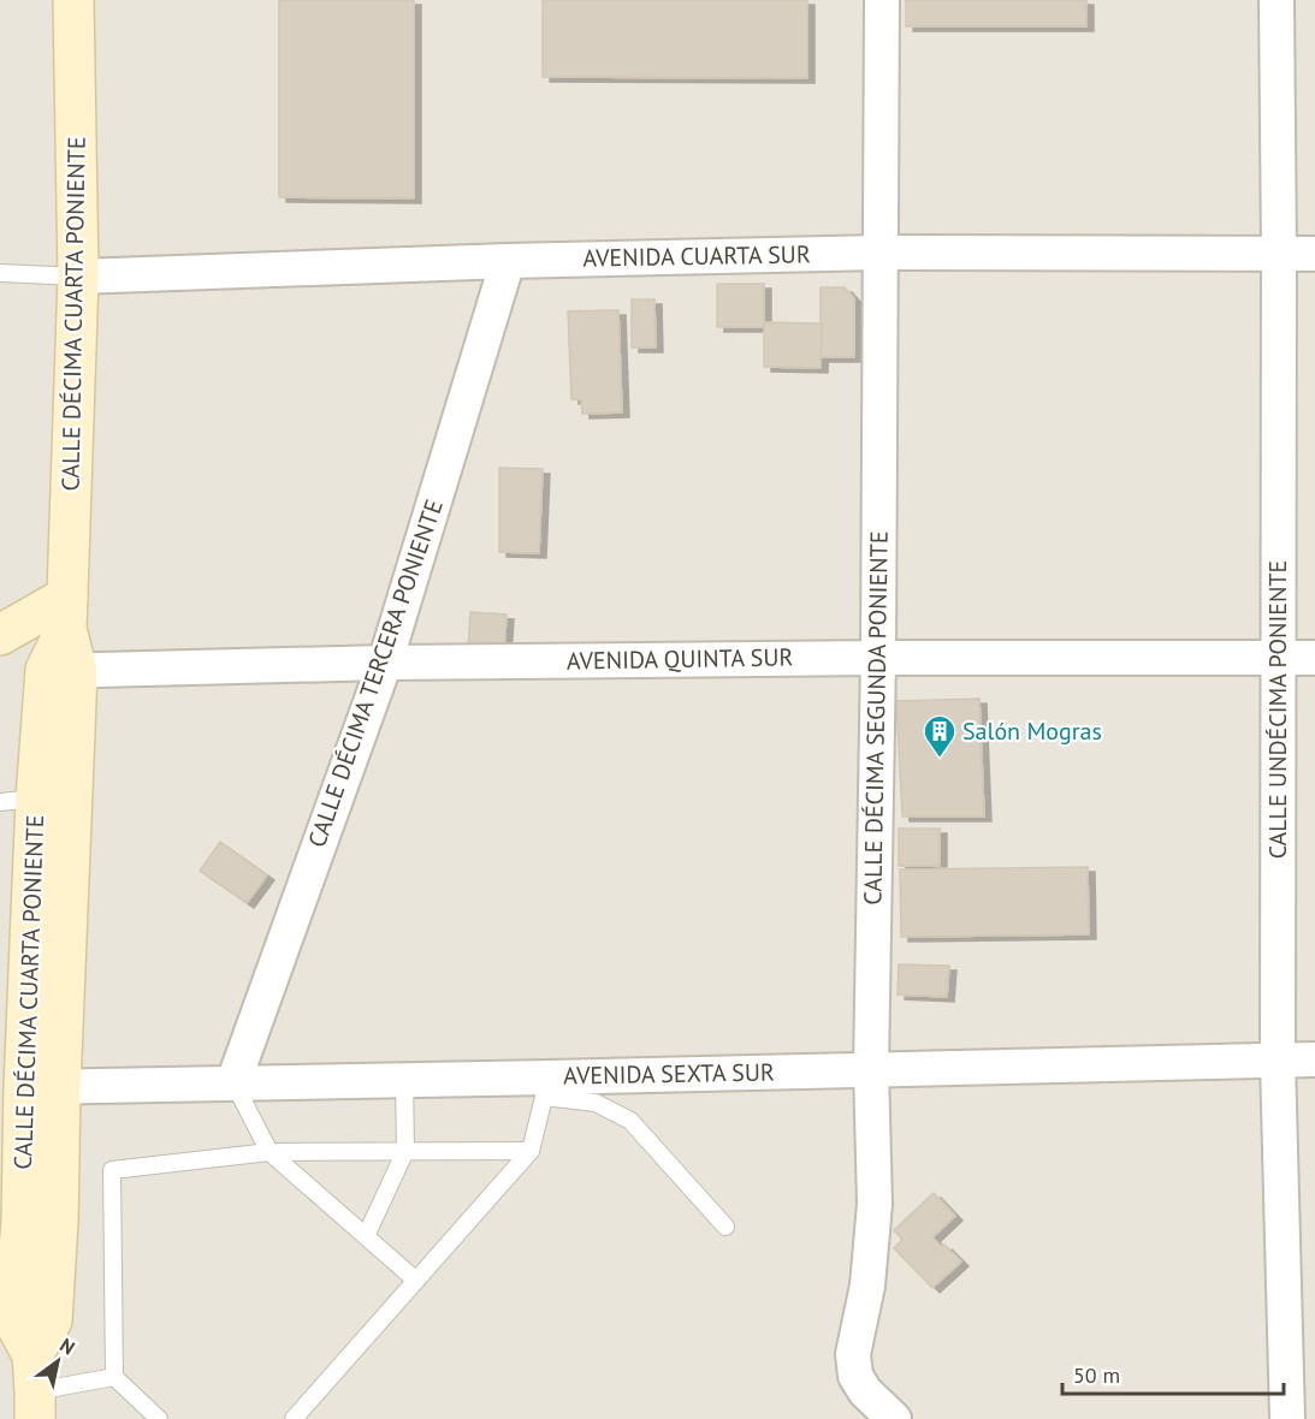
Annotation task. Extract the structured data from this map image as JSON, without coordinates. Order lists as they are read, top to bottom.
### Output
{
  "streets": {
    "street": [
      "AVENIDA CUARTA SUR",
      "CALLE DÉCIMA CUARTA PONIENTE",
      "AVENIDA QUINTA SUR",
      "CALLE DÉCIMA TERCERA PONIENTE",
      "CALLE UNDÉCIMA PONIENTE",
      "CALLE DÉCIMA SEGUNDA PONIENTE",
      "AVENIDA SEXTA SUR"
    ]
  },
  "crossings": [
    ["AVENIDA CUARTA SUR", "CALLE DÉCIMA CUARTA PONIENTE"],
    ["AVENIDA CUARTA SUR", "CALLE DÉCIMA TERCERA PONIENTE"],
    ["AVENIDA CUARTA SUR", "CALLE UNDÉCIMA PONIENTE"],
    ["AVENIDA CUARTA SUR", "CALLE DÉCIMA SEGUNDA PONIENTE"],
    ["CALLE DÉCIMA CUARTA PONIENTE", "AVENIDA QUINTA SUR"],
    ["CALLE DÉCIMA CUARTA PONIENTE", "AVENIDA SEXTA SUR"],
    ["AVENIDA QUINTA SUR", "CALLE DÉCIMA TERCERA PONIENTE"],
    ["AVENIDA QUINTA SUR", "CALLE UNDÉCIMA PONIENTE"],
    ["AVENIDA QUINTA SUR", "CALLE DÉCIMA SEGUNDA PONIENTE"],
    ["CALLE DÉCIMA TERCERA PONIENTE", "AVENIDA SEXTA SUR"],
    ["CALLE UNDÉCIMA PONIENTE", "AVENIDA SEXTA SUR"],
    ["CALLE DÉCIMA SEGUNDA PONIENTE", "AVENIDA SEXTA SUR"]
  ],
  "places": {
    "building": ["Salón Mogras"]
  },
  "scale_bar": "50 m",
  "north": "top right"
}
